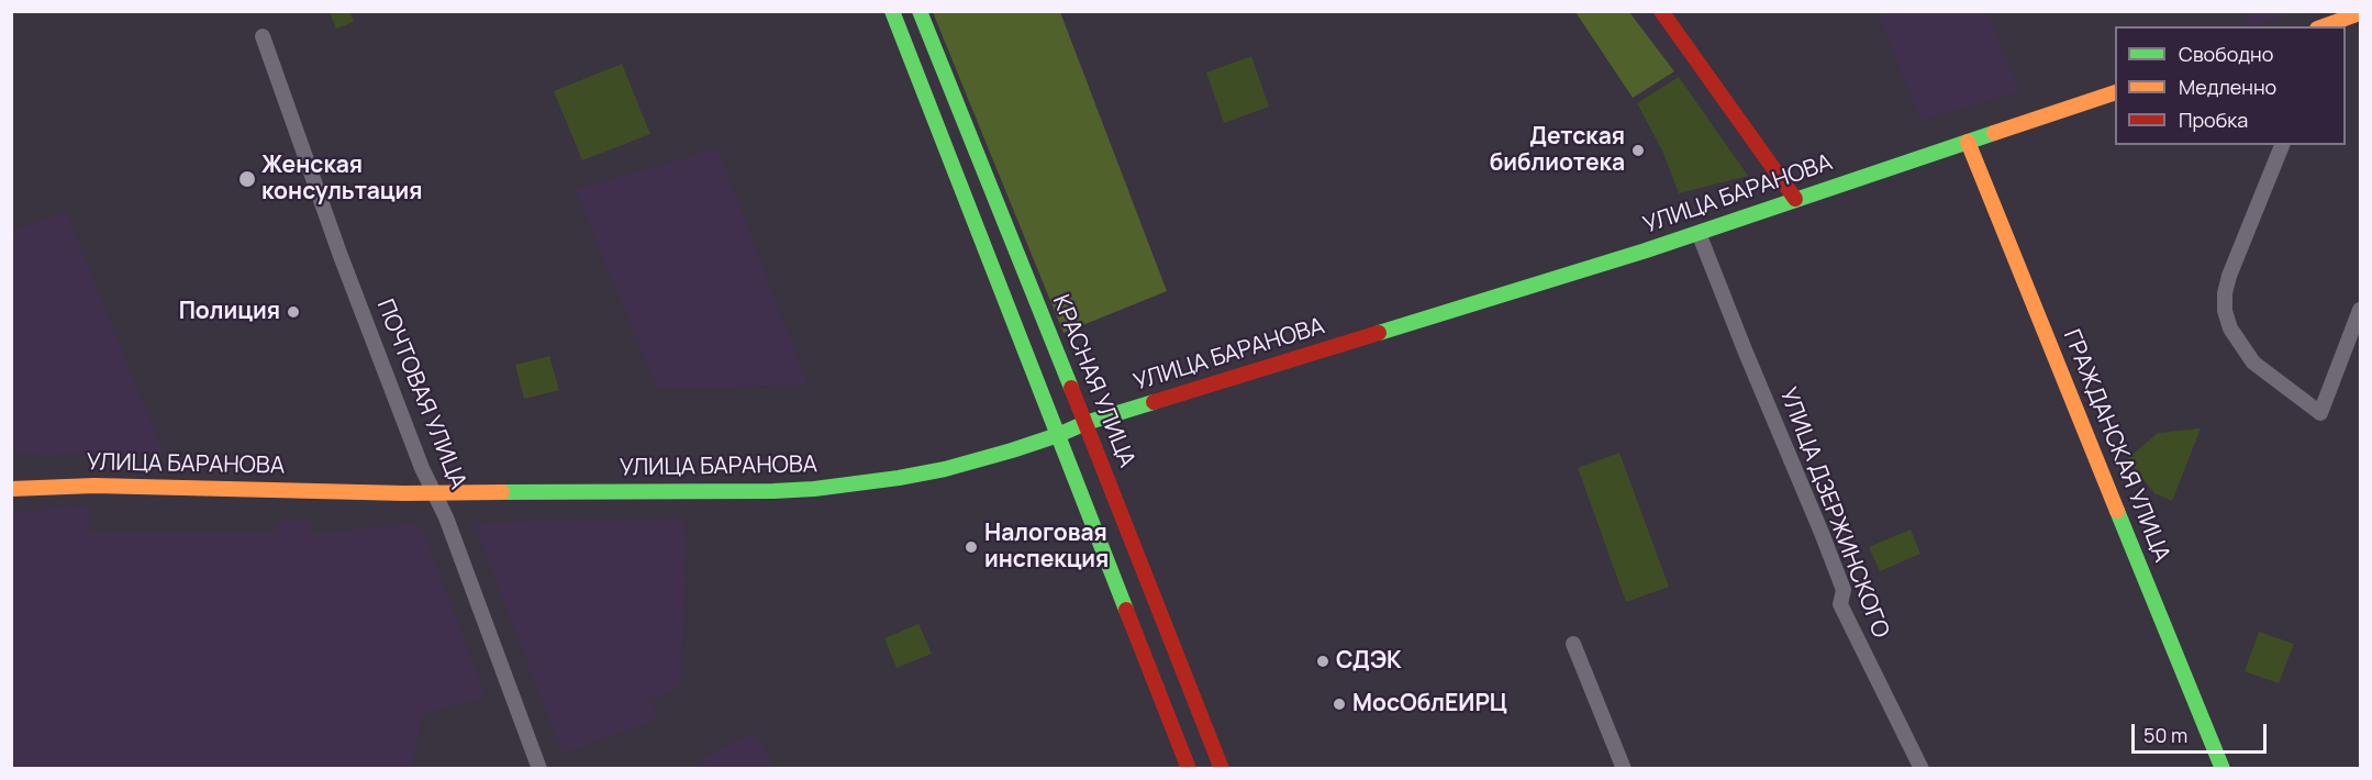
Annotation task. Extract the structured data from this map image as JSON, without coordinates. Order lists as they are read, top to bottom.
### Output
{
  "streets": {
    "main road": ["УЛИЦА БАРАНОВА", "КРАСНАЯ УЛИЦА", "ГРАЖДАНСКАЯ УЛИЦА"],
    "street": ["ПОЧТОВАЯ УЛИЦА", "УЛИЦА ДЗЕРЖИНСКОГО"]
  },
  "crossings": [
    ["УЛИЦА БАРАНОВА", "КРАСНАЯ УЛИЦА"],
    ["УЛИЦА БАРАНОВА", "ПОЧТОВАЯ УЛИЦА"],
    ["УЛИЦА БАРАНОВА", "ГРАЖДАНСКАЯ УЛИЦА"],
    ["УЛИЦА БАРАНОВА", "УЛИЦА ДЗЕРЖИНСКОГО"]
  ],
  "places": [
    "Детская библиотека",
    "Женская консультация",
    "Полиция",
    "Налоговая инспекция",
    "СДЭК",
    "МосОблЕИРЦ"
  ],
  "legend": ["Свободно", "Медленно", "Пробка"],
  "scale_bar": "50 m"
}
